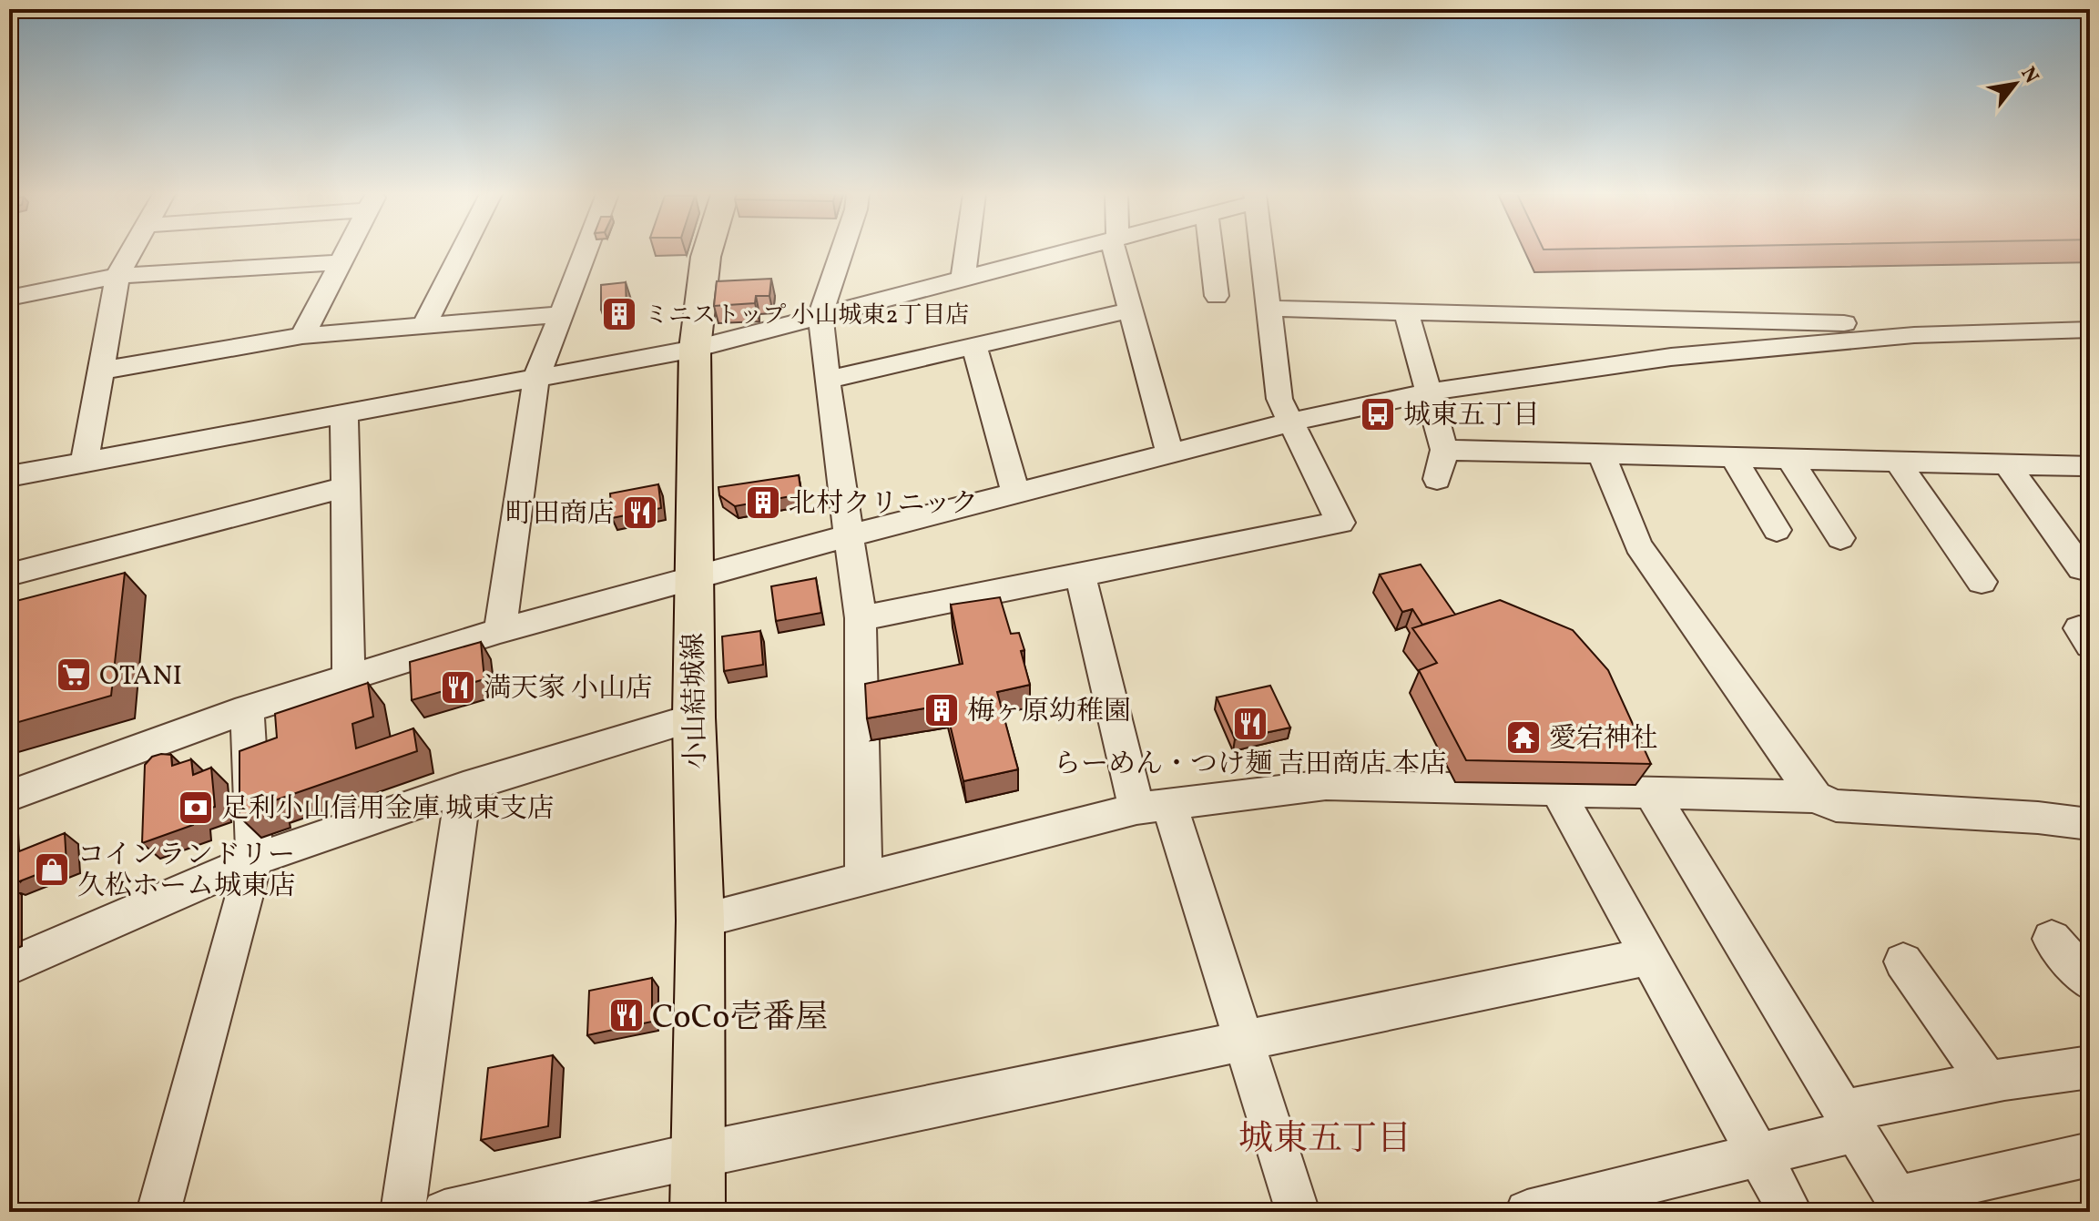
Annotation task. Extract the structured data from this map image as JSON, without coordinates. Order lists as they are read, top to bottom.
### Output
{
  "streets": {
    "main road": ["小山結城線"]
  },
  "districts": ["城東五丁目"],
  "places": {
    "building": ["ミニストップ 小山城東2丁目店", "北村クリニック", "梅ヶ原幼稚園"],
    "bus stop": ["城東五丁目"],
    "restaurant": [
      "町田商店",
      "満天家 小山店",
      "らーめん・つけ麺 吉田商店 本店",
      "CoCo壱番屋"
    ],
    "supermarket": ["OTANI"],
    "temple": ["愛宕神社"],
    "bank": ["足利小山信用金庫 城東支店"],
    "shop": ["コインランドリー 久松ホーム城東店"]
  },
  "north": "top right"
}
